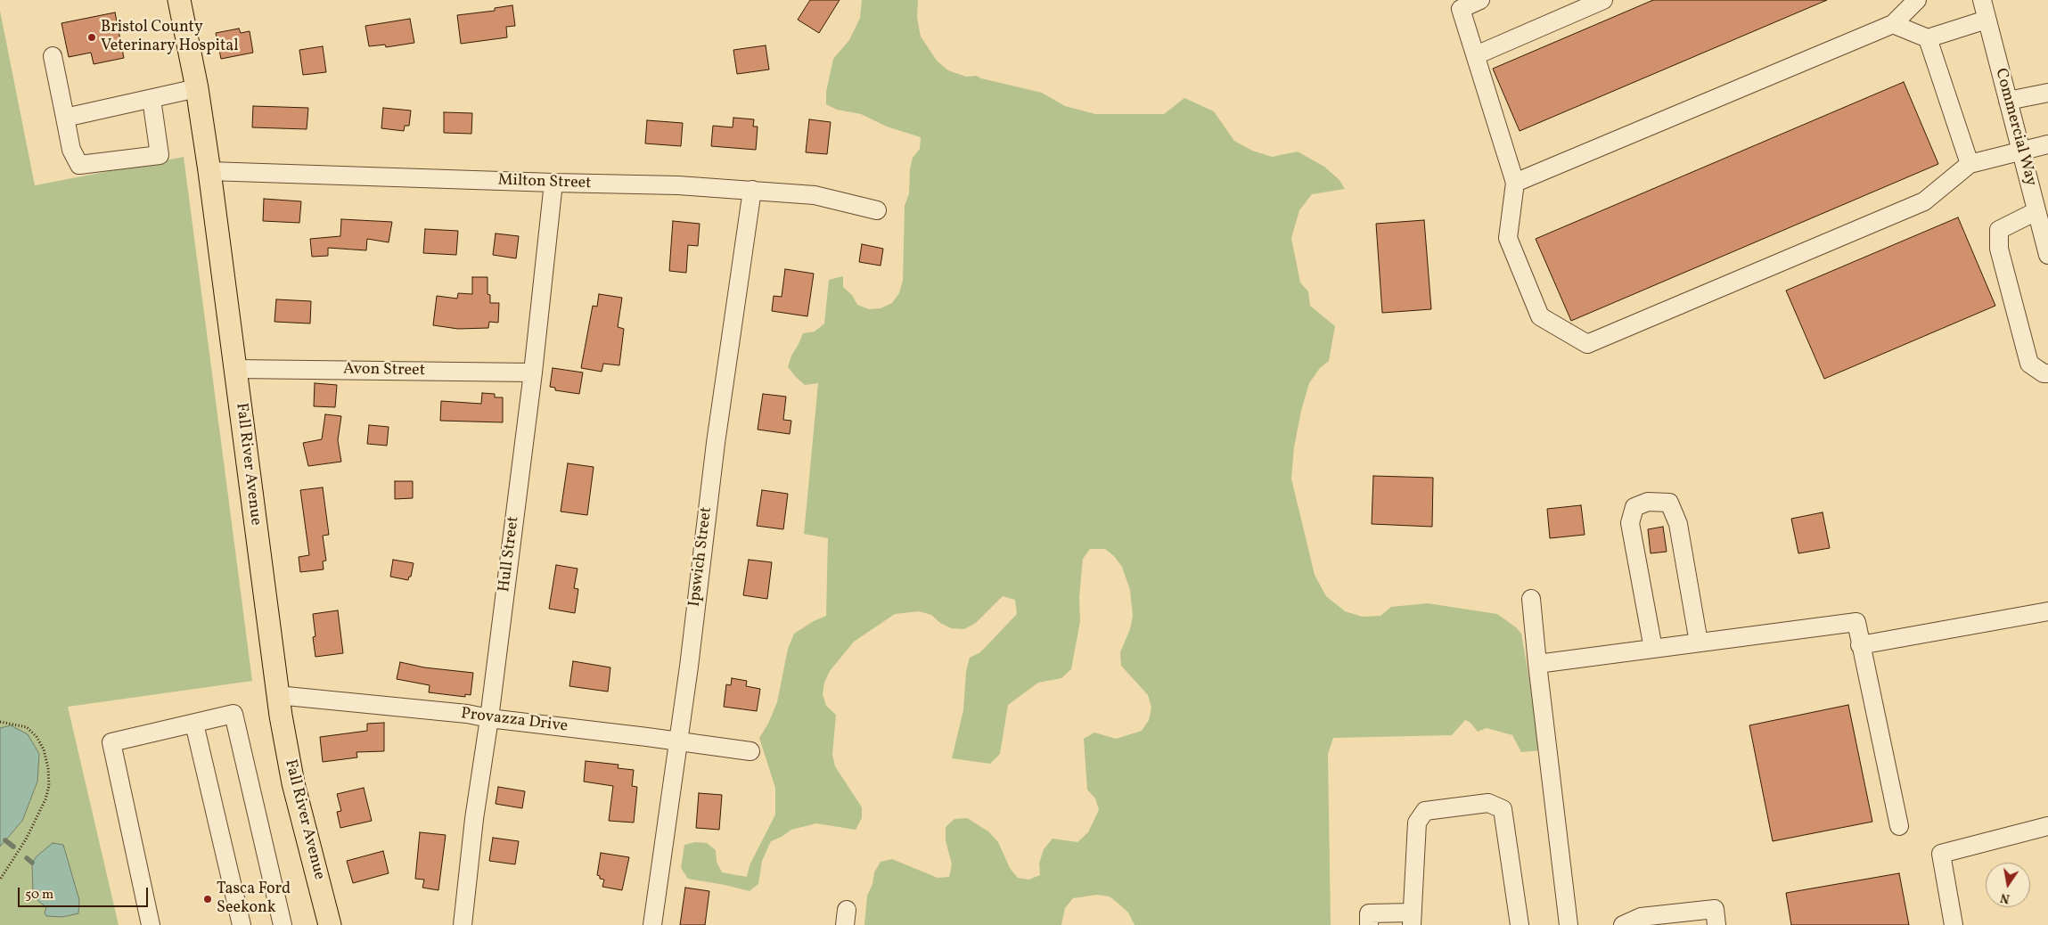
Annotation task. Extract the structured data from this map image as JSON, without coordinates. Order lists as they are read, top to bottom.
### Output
{
  "streets": {
    "main road": ["Fall River Avenue"],
    "street": [
      "Commercial Way",
      "Milton Street",
      "Avon Street",
      "Hull Street",
      "Ipswich Street",
      "Provazza Drive"
    ]
  },
  "crossings": [
    ["Milton Street", "Fall River Avenue"],
    ["Milton Street", "Hull Street"],
    ["Milton Street", "Ipswich Street"],
    ["Avon Street", "Fall River Avenue"],
    ["Avon Street", "Hull Street"],
    ["Fall River Avenue", "Provazza Drive"],
    ["Hull Street", "Provazza Drive"],
    ["Ipswich Street", "Provazza Drive"]
  ],
  "places": ["Bristol County Veterinary Hospital", "Tasca Ford Seekonk"],
  "scale_bar": "50 m",
  "north": "bottom"
}
